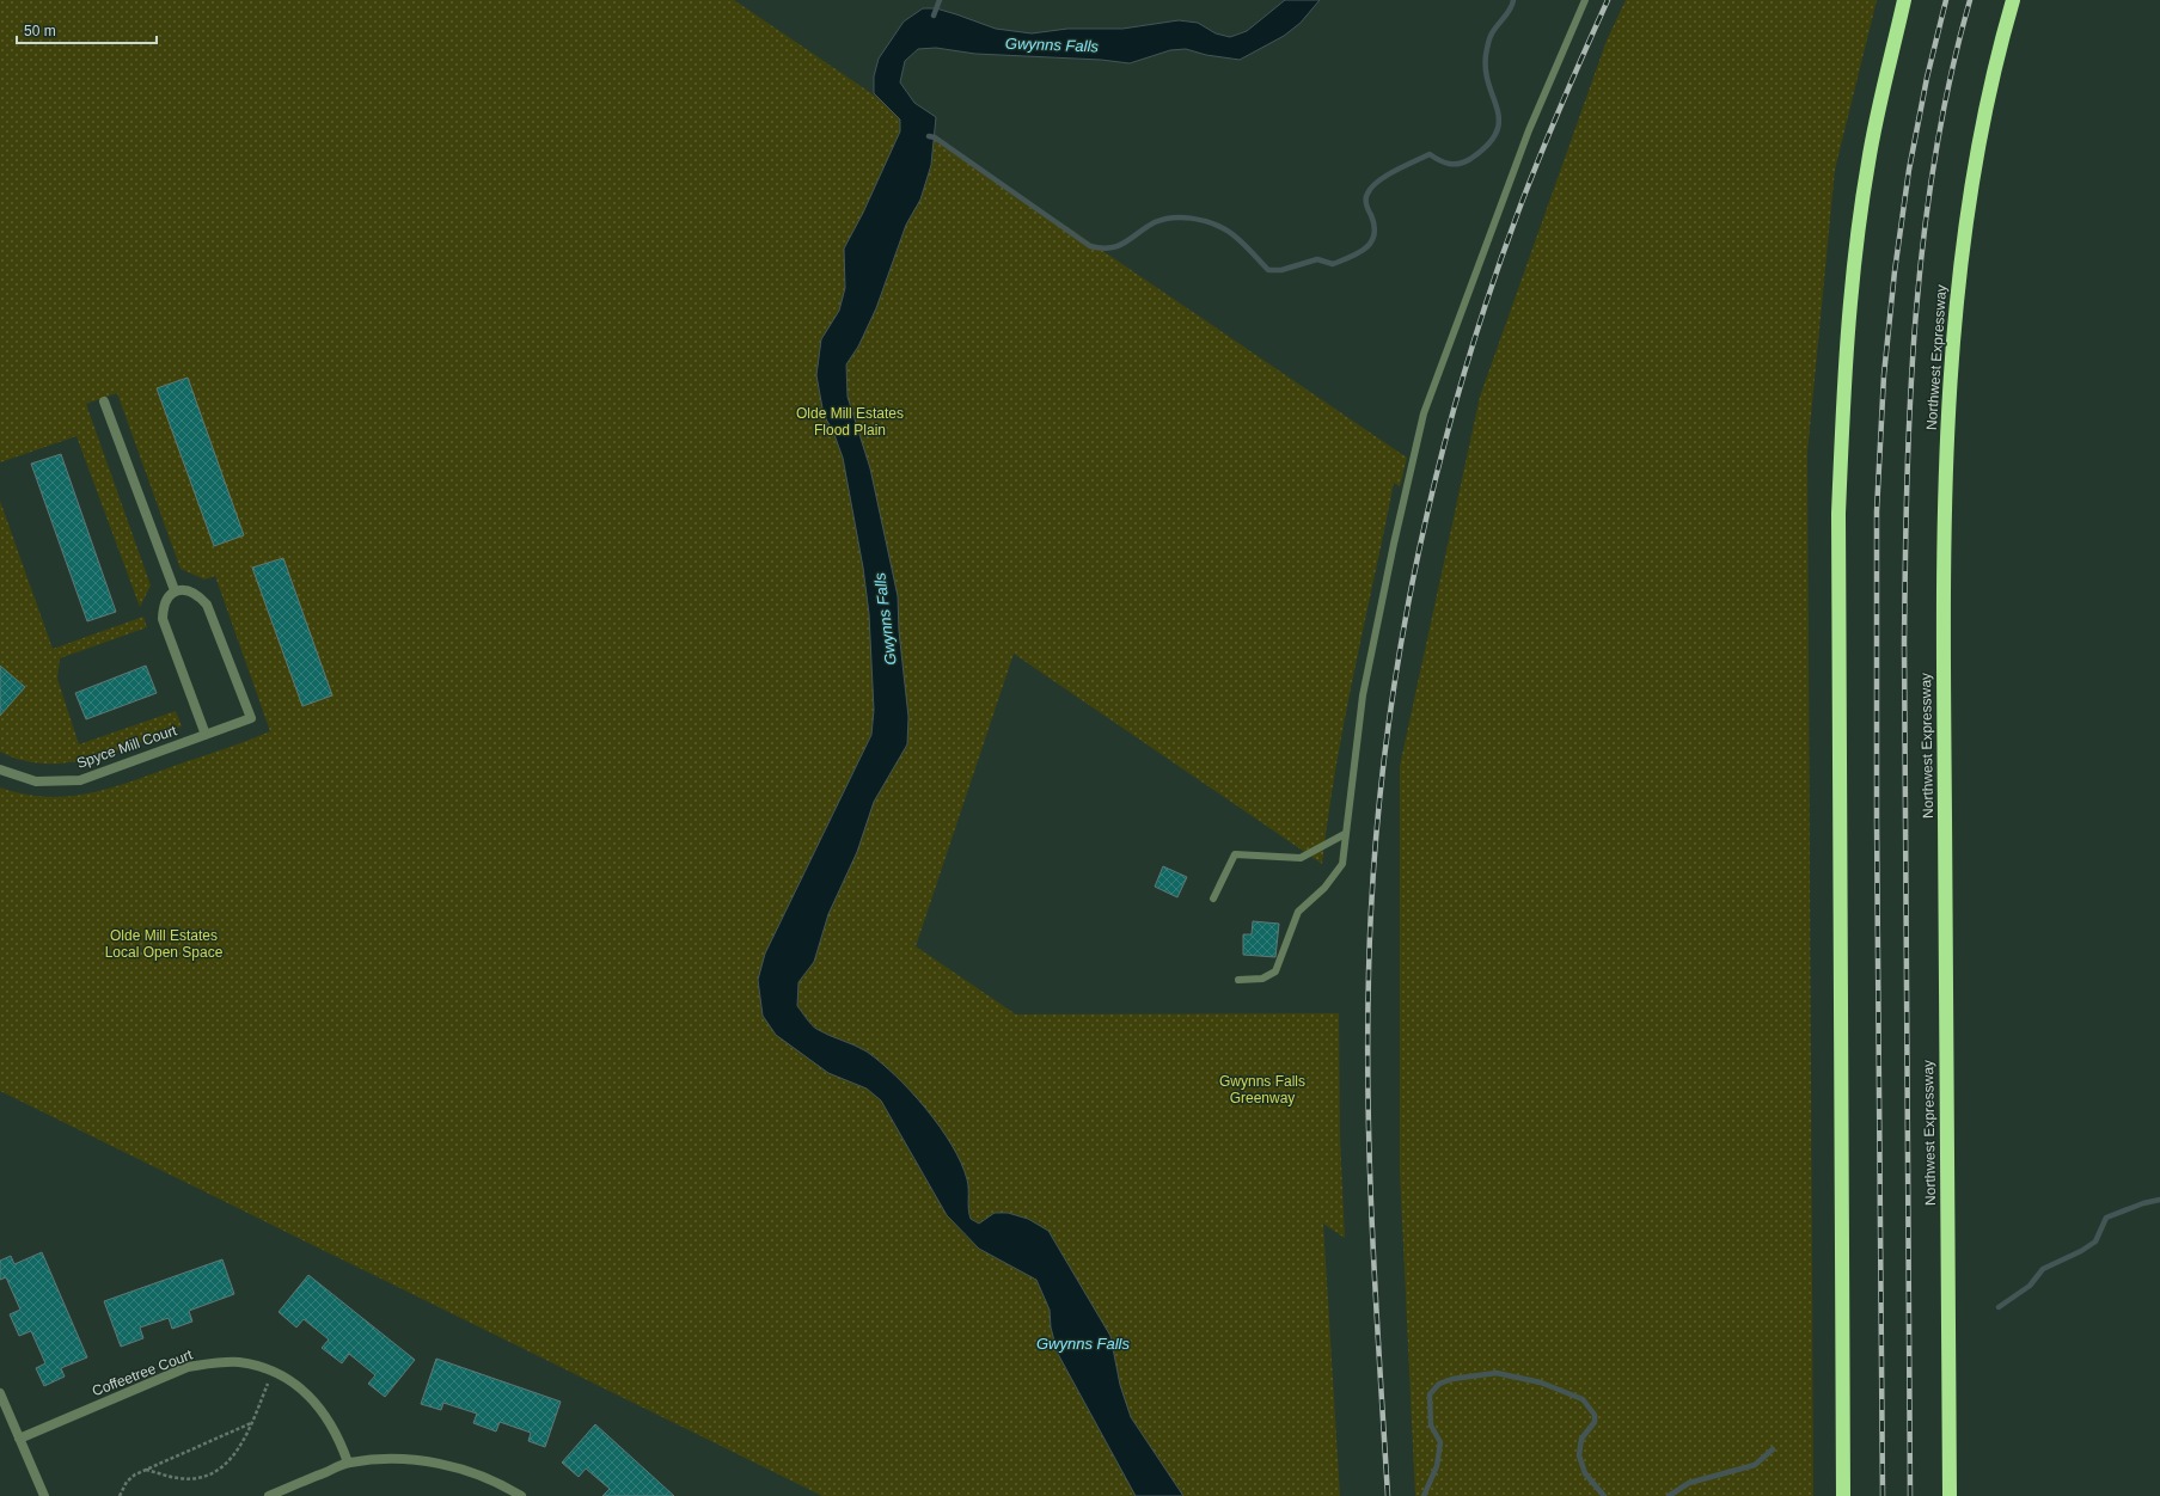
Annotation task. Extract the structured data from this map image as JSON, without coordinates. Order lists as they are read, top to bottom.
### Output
{
  "streets": {
    "highway": ["Northwest Expressway"],
    "street": ["Spyce Mill Court", "Coffeetree Court"]
  },
  "water": ["Gwynns Falls"],
  "parks": ["Olde Mill Estates Flood Plain", "Olde Mill Estates Local Open Space", "Gwynns Falls Greenway"],
  "scale_bar": "50 m"
}
